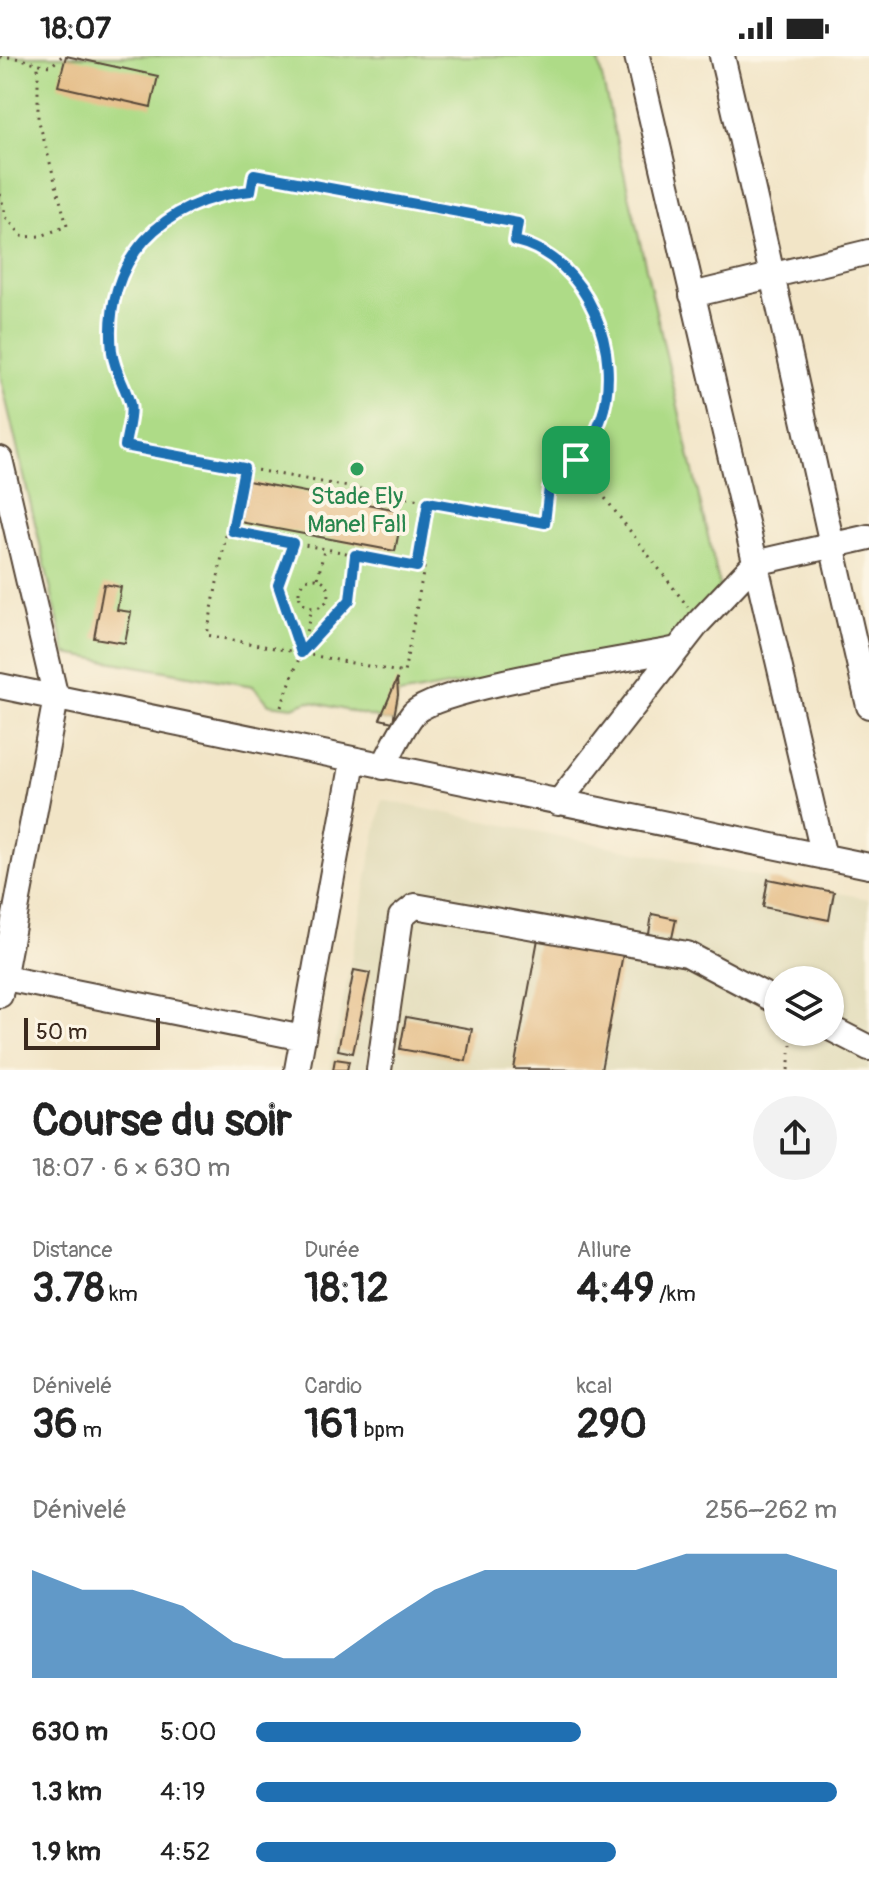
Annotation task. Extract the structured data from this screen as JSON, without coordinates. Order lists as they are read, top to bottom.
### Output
{
  "places": ["Stade Ely Manel Fall"],
  "scale_bar": "50 m",
  "page": {
    "status": "18:07",
    "scale": "50 m",
    "heading": ["Course du soir", "18:07 · 6 × 630 m"],
    "stats": [
      ["Distance", "3.78 km"],
      ["Durée", "18:12"],
      ["Allure", "4:49 /km"],
      ["Dénivelé", "36 m"],
      ["Cardio", "161 bpm"],
      ["kcal", "290"]
    ],
    "chart": ["Dénivelé", "256–262 m"],
    "list": [
      {
        "name": "630 m",
        "note": "5:00"
      },
      {
        "name": "1.3 km",
        "note": "4:19"
      },
      {
        "name": "1.9 km",
        "note": "4:52"
      }
    ]
  }
}
